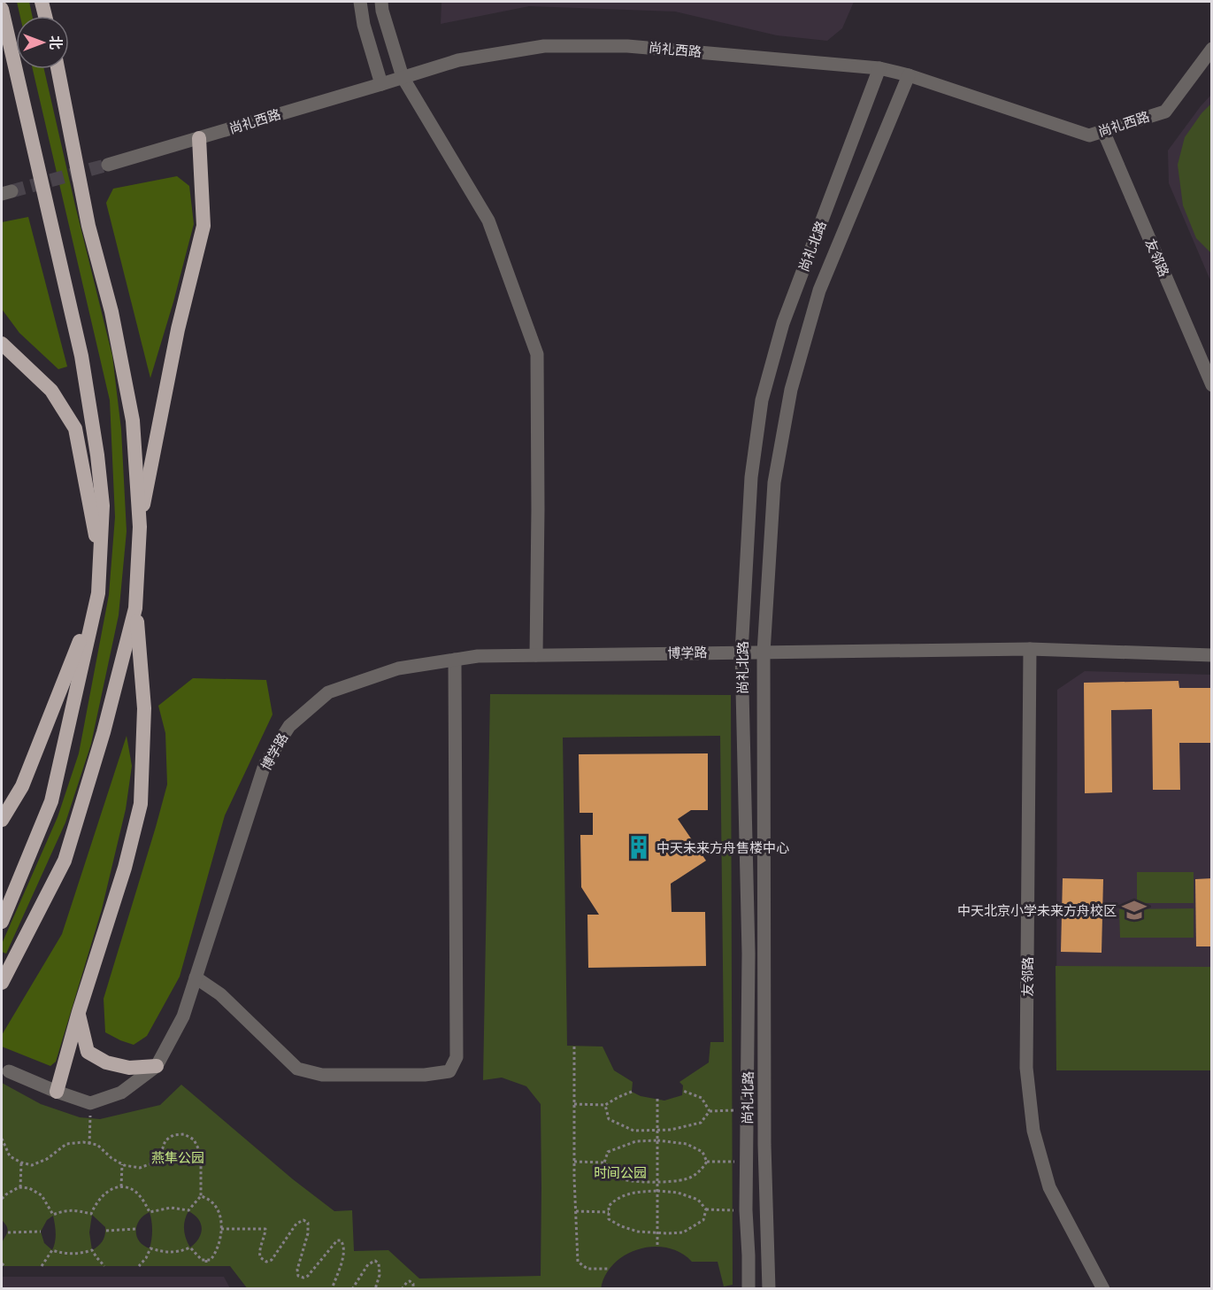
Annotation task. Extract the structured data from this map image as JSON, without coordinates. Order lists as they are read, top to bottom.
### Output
{
  "streets": {
    "street": [
      "尚礼西路",
      "尚礼北路",
      "友邻路",
      "博学路"
    ]
  },
  "crossings": [
    ["尚礼西路", "尚礼北路"],
    ["尚礼西路", "友邻路"],
    ["尚礼北路", "博学路"]
  ],
  "parks": ["燕隼公园", "时间公园"],
  "places": {
    "building": ["中天未来方舟售楼中心"],
    "school or university": ["中天北京小学未来方舟校区"]
  },
  "north": "right"
}
